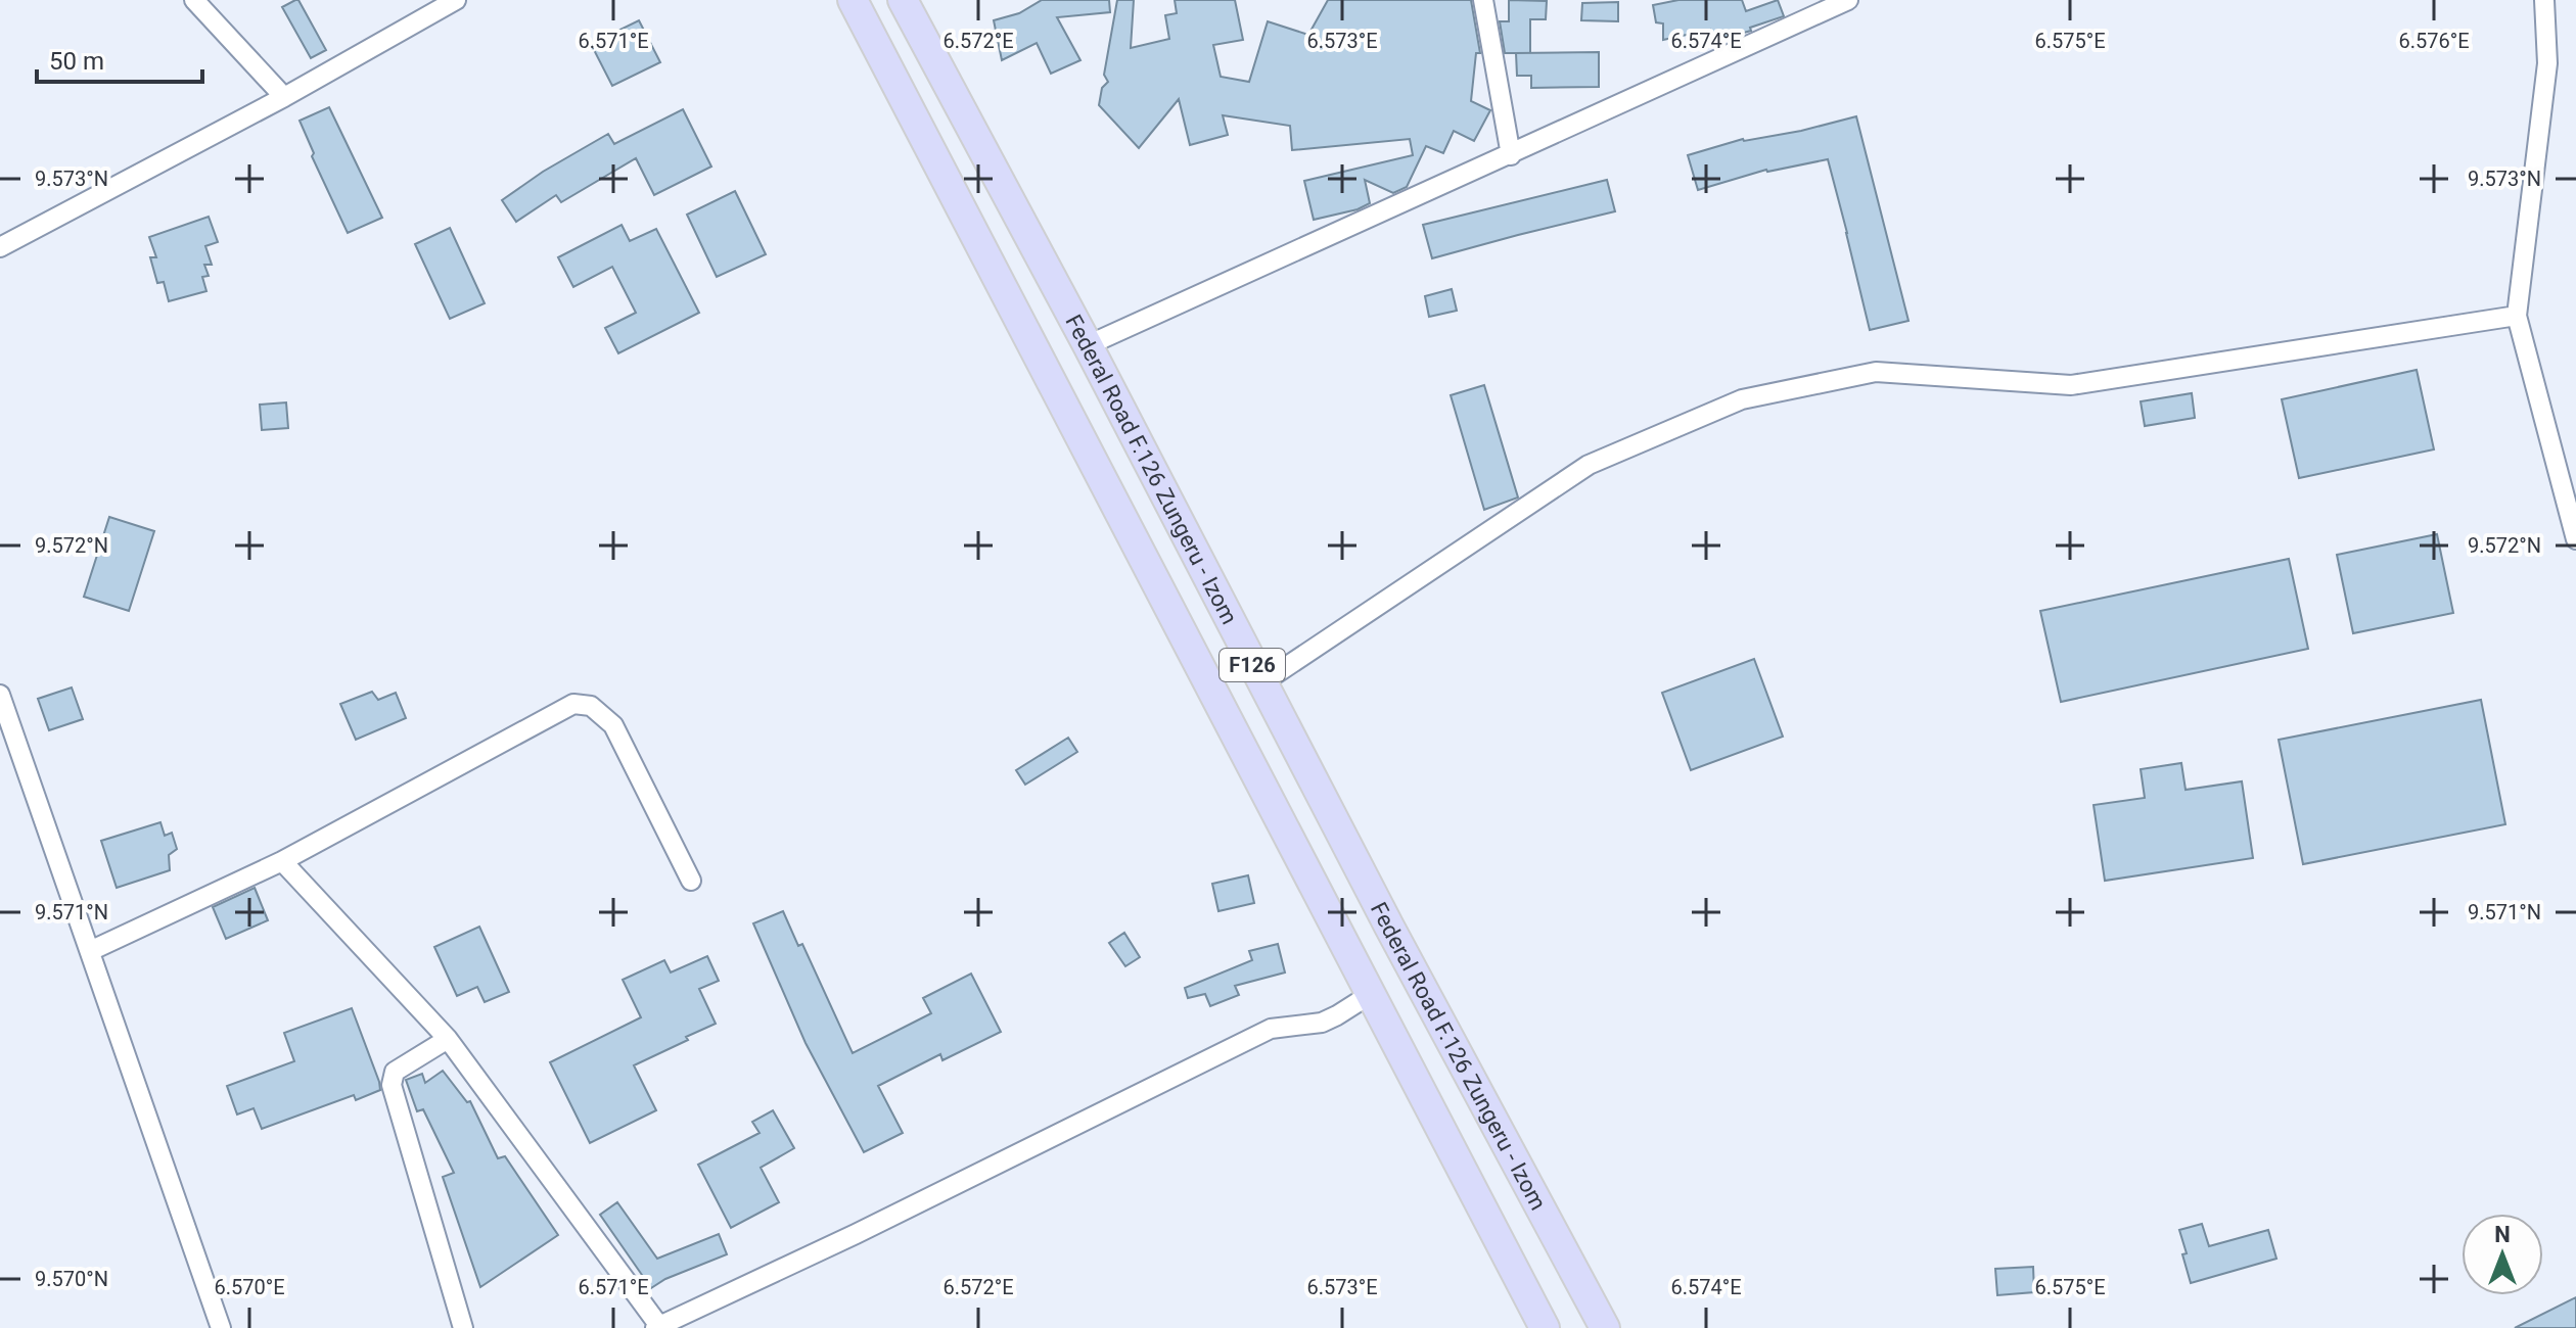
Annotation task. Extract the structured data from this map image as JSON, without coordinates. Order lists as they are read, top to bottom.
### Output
{
  "streets": {
    "main road": ["Federal Road F.126 Zungeru - Izom", "F126"]
  },
  "scale_bar": "50 m",
  "north": "top",
  "coordinates": [
    "6.571°E",
    "6.572°E",
    "6.573°E",
    "6.574°E",
    "6.575°E",
    "6.576°E",
    "9.573°N",
    "9.572°N",
    "9.571°N",
    "9.570°N",
    "6.570°E"
  ]
}
